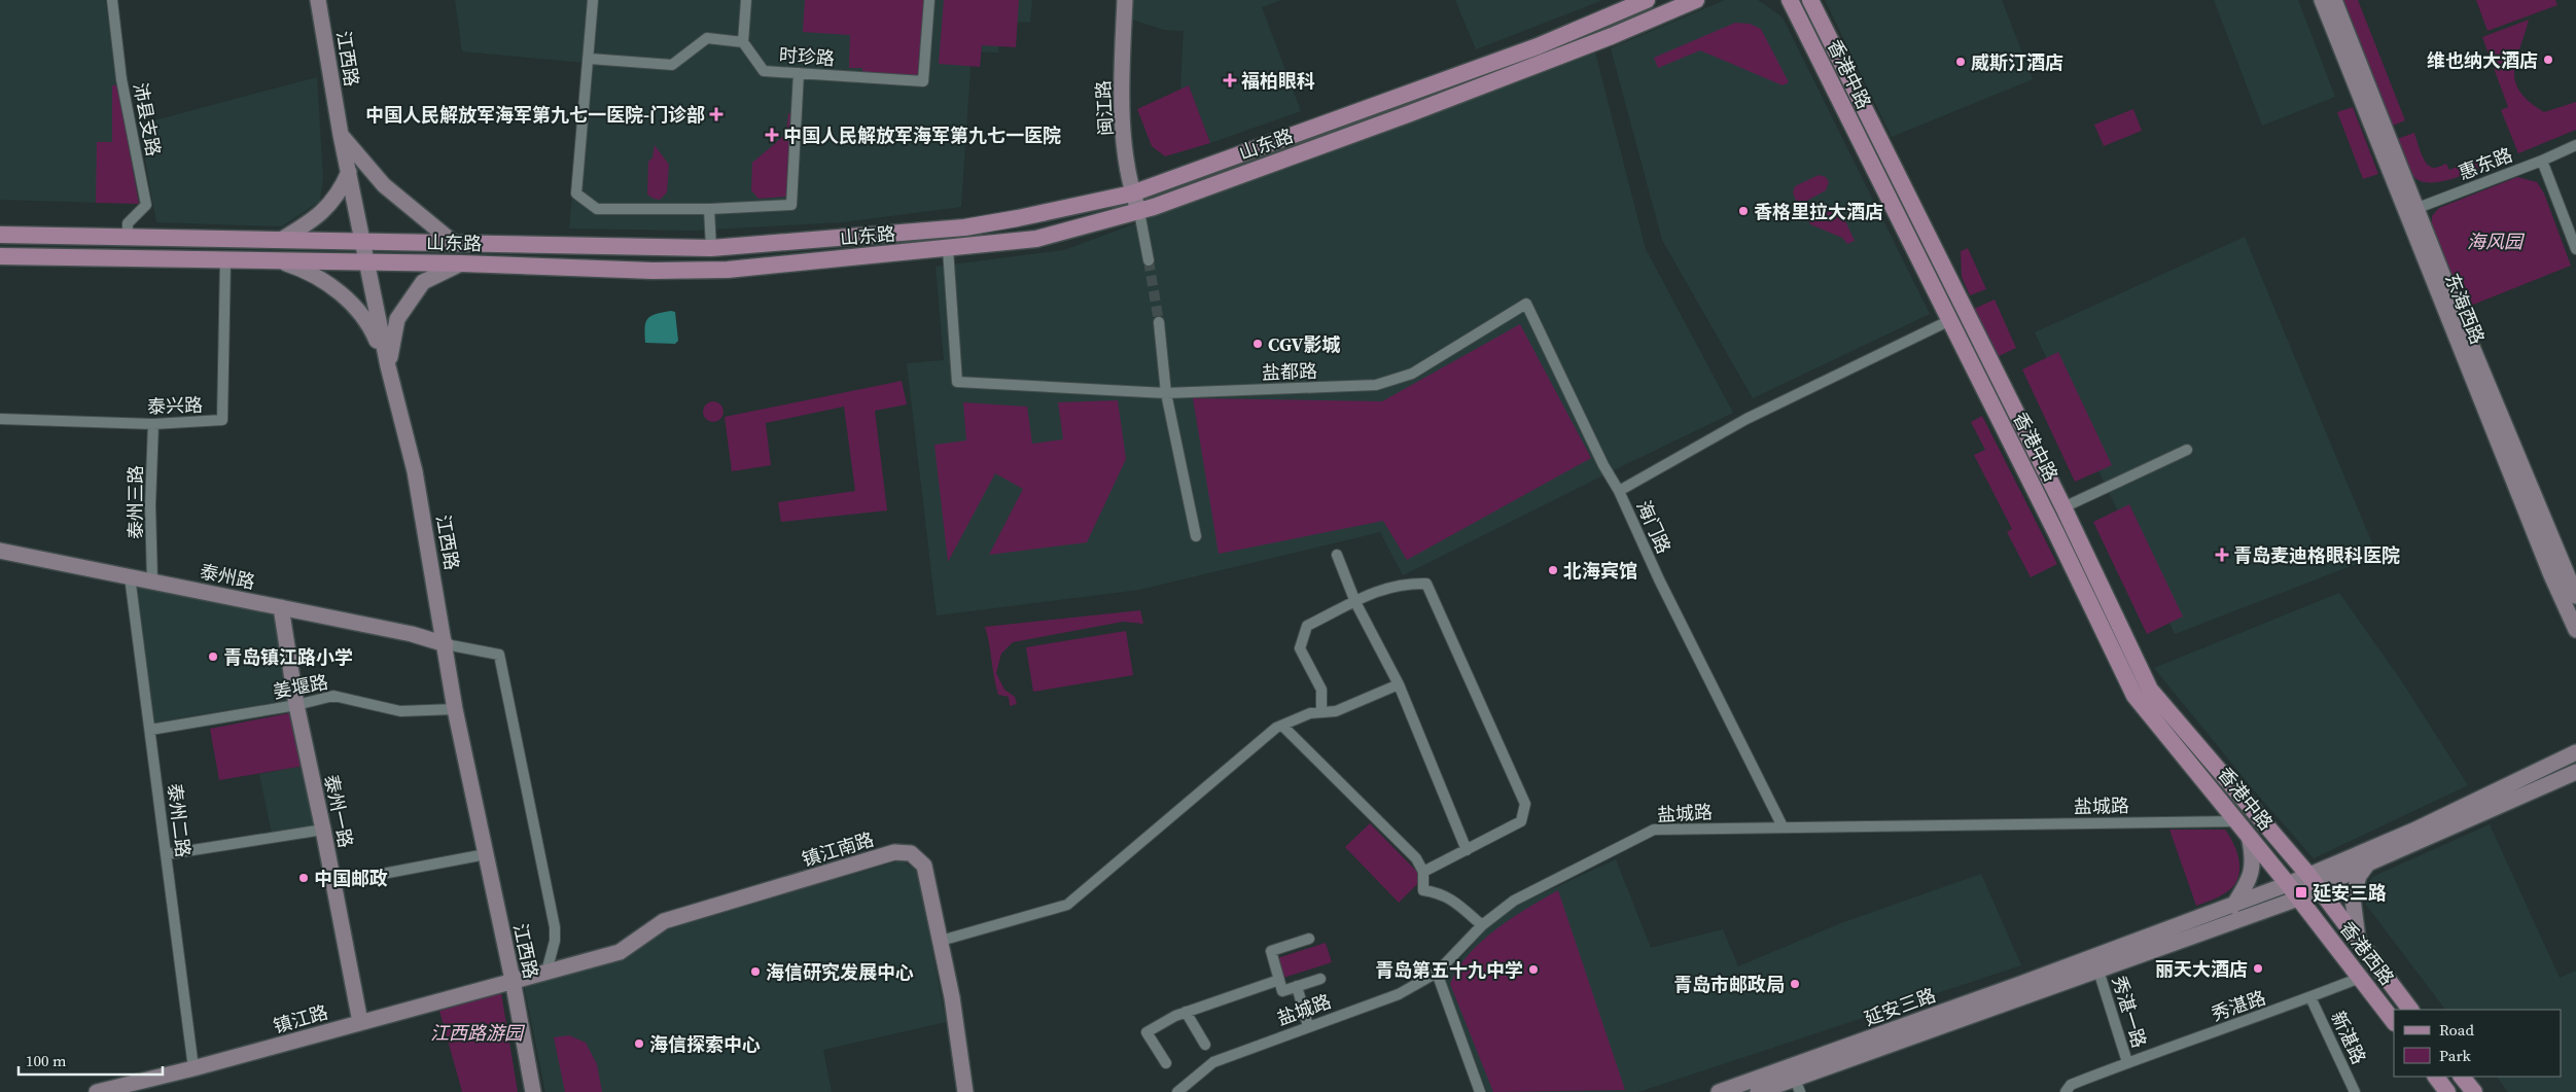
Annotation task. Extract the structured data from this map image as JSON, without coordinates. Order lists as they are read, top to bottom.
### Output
{
  "streets": {
    "main road": [
      "江西路",
      "香港中路",
      "闽江路",
      "山东路",
      "东海西路",
      "泰州路",
      "泰州一路",
      "镇江南路",
      "香港西路",
      "延安三路",
      "镇江路"
    ],
    "street": [
      "时珍路",
      "沛县支路",
      "惠东路",
      "盐都路",
      "泰兴路",
      "泰州三路",
      "海门路",
      "姜堰路",
      "盐城路",
      "泰州二路",
      "秀湛路",
      "秀湛一路",
      "新湛路"
    ]
  },
  "crossings": [
    ["江西路", "山东路"],
    ["江西路", "泰州路"],
    ["江西路", "姜堰路"],
    ["江西路", "镇江南路"],
    ["江西路", "镇江路"],
    ["香港中路", "海门路"],
    ["香港中路", "盐城路"],
    ["香港中路", "香港西路"],
    ["香港中路", "延安三路"],
    ["闽江路", "山东路"],
    ["沛县支路", "山东路"],
    ["山东路", "盐都路"],
    ["山东路", "泰兴路"],
    ["惠东路", "东海西路"],
    ["盐都路", "海门路"],
    ["泰兴路", "泰州三路"],
    ["泰州三路", "泰州路"],
    ["海门路", "盐城路"],
    ["泰州路", "泰州一路"],
    ["泰州路", "泰州二路"],
    ["姜堰路", "泰州一路"],
    ["姜堰路", "泰州二路"],
    ["泰州一路", "镇江路"],
    ["泰州二路", "镇江路"],
    ["镇江南路", "镇江路"],
    ["香港西路", "秀湛路"],
    ["香港西路", "延安三路"],
    ["秀湛路", "秀湛一路"],
    ["秀湛路", "新湛路"],
    ["延安三路", "秀湛一路"]
  ],
  "parks": ["海风园", "江西路游园"],
  "places": {
    "other": [
      "维也纳大酒店",
      "威斯汀酒店",
      "香格里拉大酒店",
      "CGV影城",
      "北海宾馆",
      "青岛镇江路小学",
      "中国邮政",
      "丽天大酒店",
      "青岛第五十九中学",
      "海信研究发展中心",
      "青岛市邮政局",
      "海信探索中心"
    ],
    "health": [
      "福柏眼科",
      "中国人民解放军海军第九七一医院-门诊部",
      "中国人民解放军海军第九七一医院",
      "青岛麦迪格眼科医院"
    ],
    "transit": ["延安三路"]
  },
  "legend": ["Road", "Park"],
  "scale_bar": "100 m"
}
